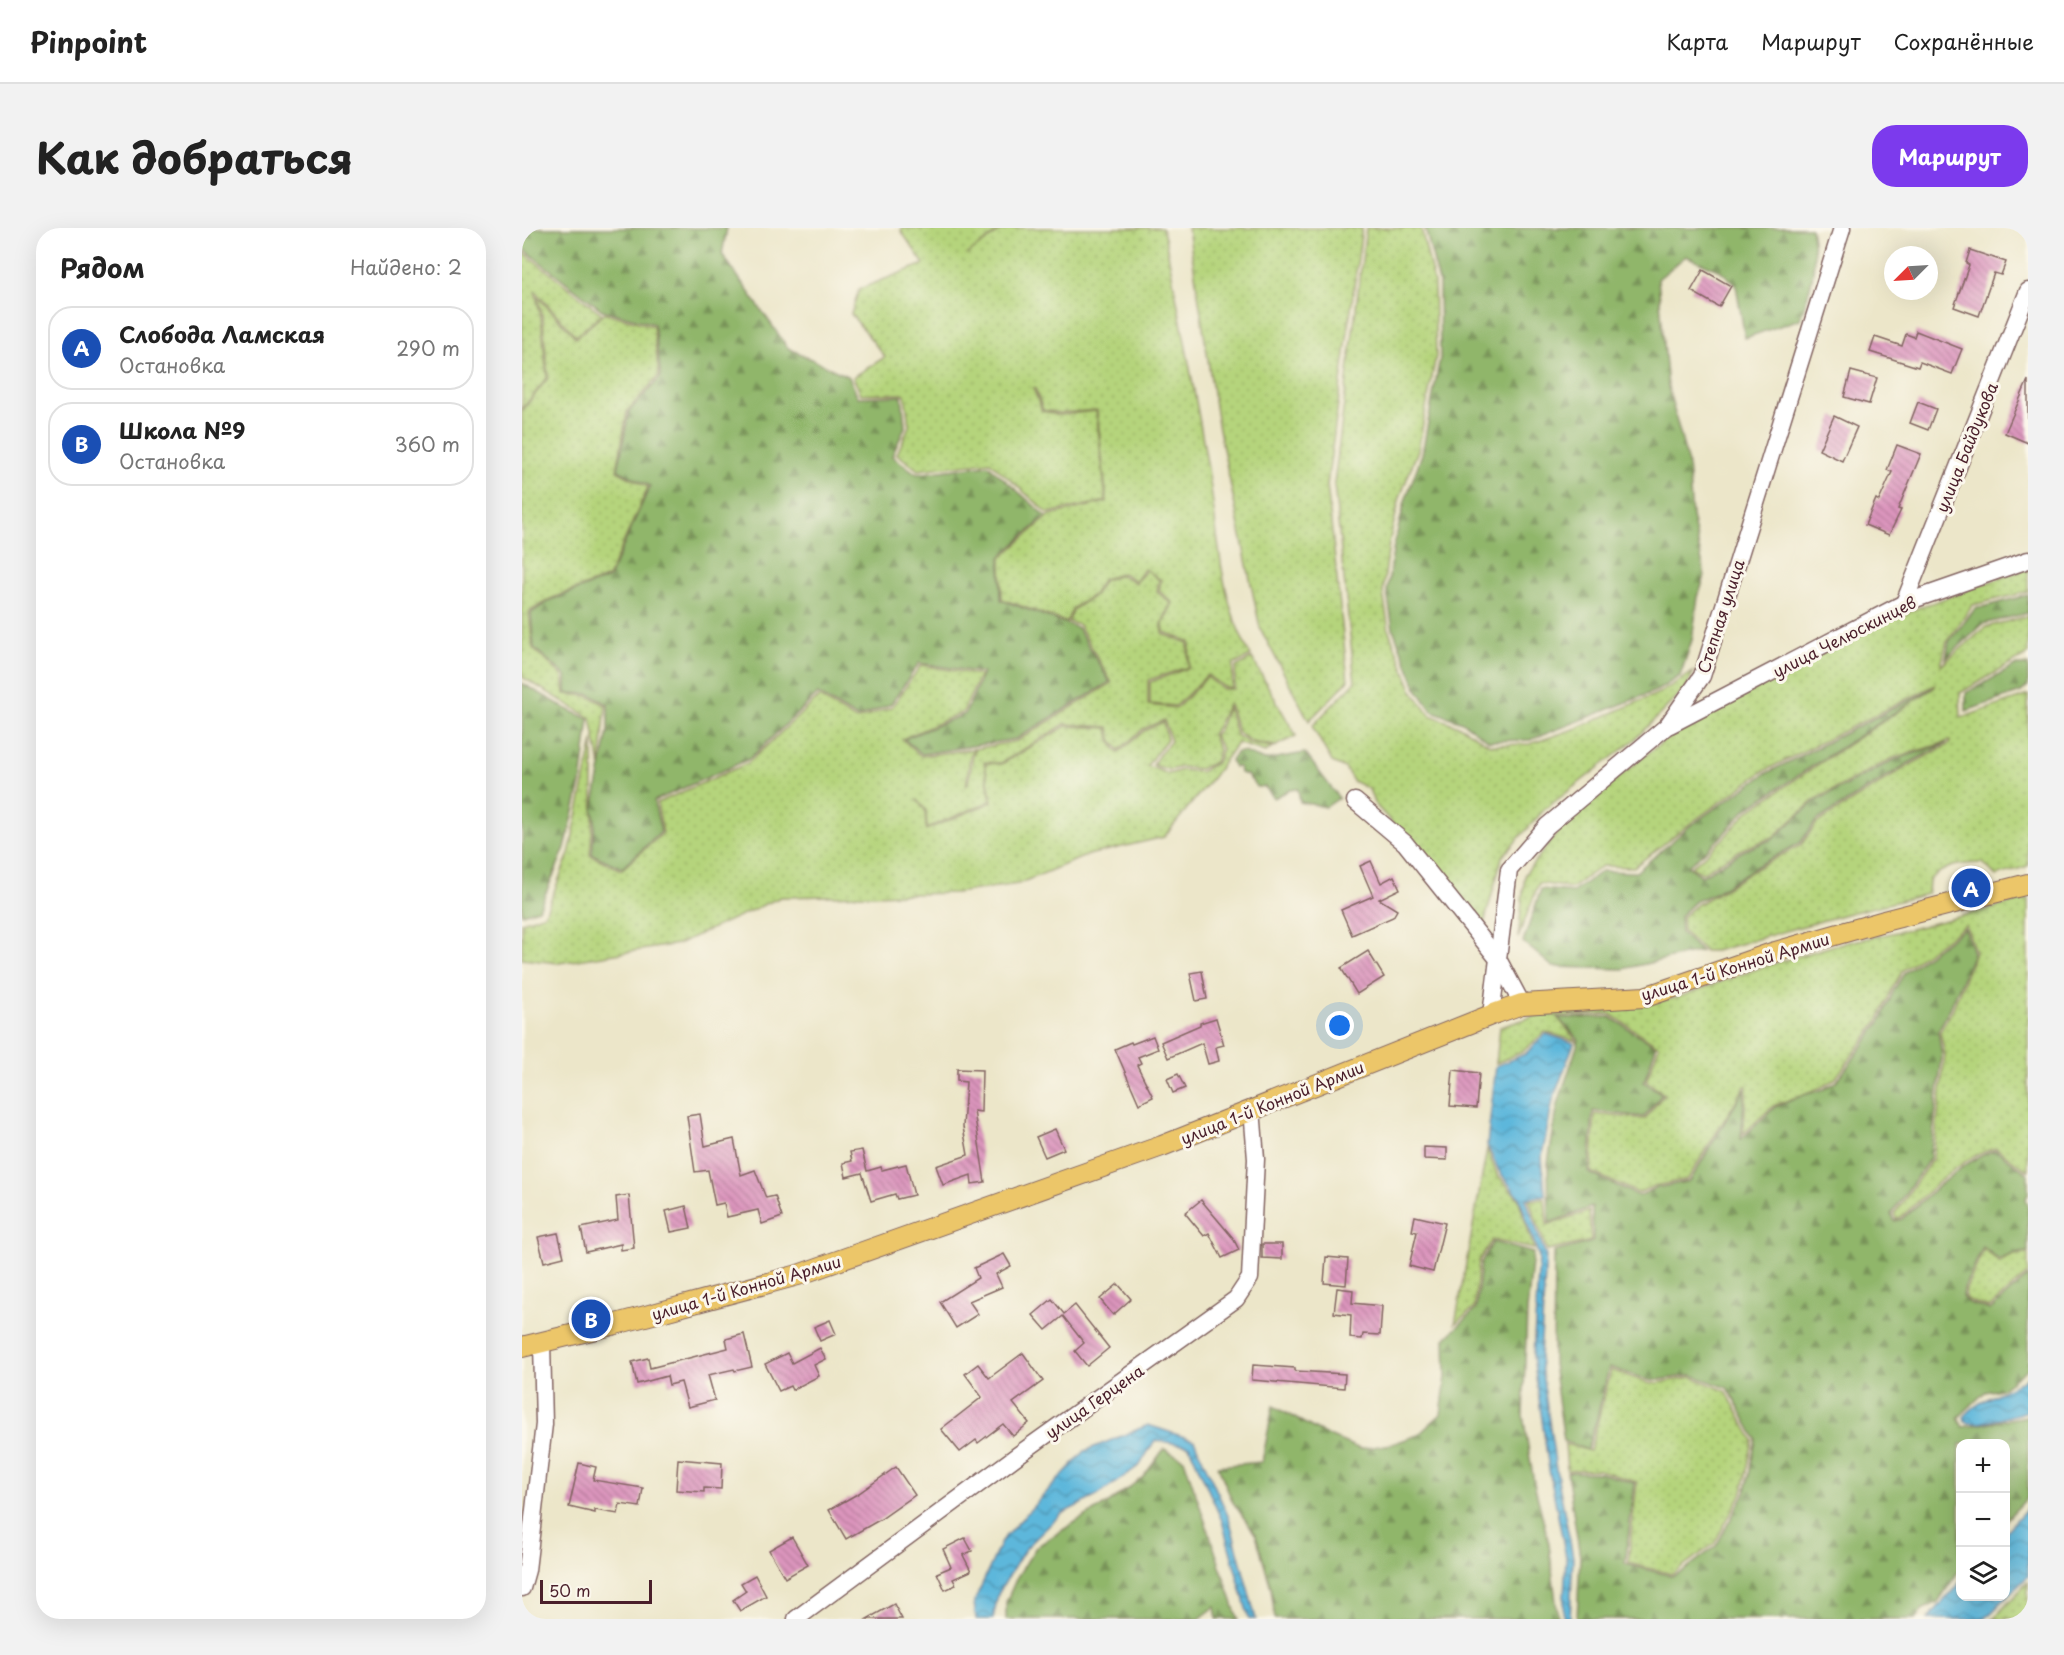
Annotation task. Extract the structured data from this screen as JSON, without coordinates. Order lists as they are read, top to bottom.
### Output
{
  "streets": {
    "main road": ["улица 1-й Конной Армии"],
    "street": [
      "улица Байдукова",
      "Степная улица",
      "улица Челюскинцев",
      "улица Герцена"
    ]
  },
  "crossings": [
    ["улица Байдукова", "улица Челюскинцев"],
    ["Степная улица", "улица Челюскинцев"],
    ["Степная улица", "улица 1-й Конной Армии"],
    ["улица 1-й Конной Армии", "улица Герцена"]
  ],
  "scale_bar": "50 m",
  "north": "bottom left",
  "page": {
    "header": "Pinpoint",
    "nav": ["Карта", "Маршрут", "Сохранённые"],
    "title": "Как добраться",
    "buttons": "Маршрут",
    "heading": ["Рядом", "Найдено: 2"],
    "list": [
      {
        "mark": "A",
        "name": "Слобода Ламская",
        "note": "Остановка",
        "value": "290 m"
      },
      {
        "mark": "B",
        "name": "Школа №9",
        "note": "Остановка",
        "value": "360 m"
      }
    ],
    "pins": ["A", "B"],
    "map_buttons": ["+", "−"],
    "scale": "50 m"
  }
}
